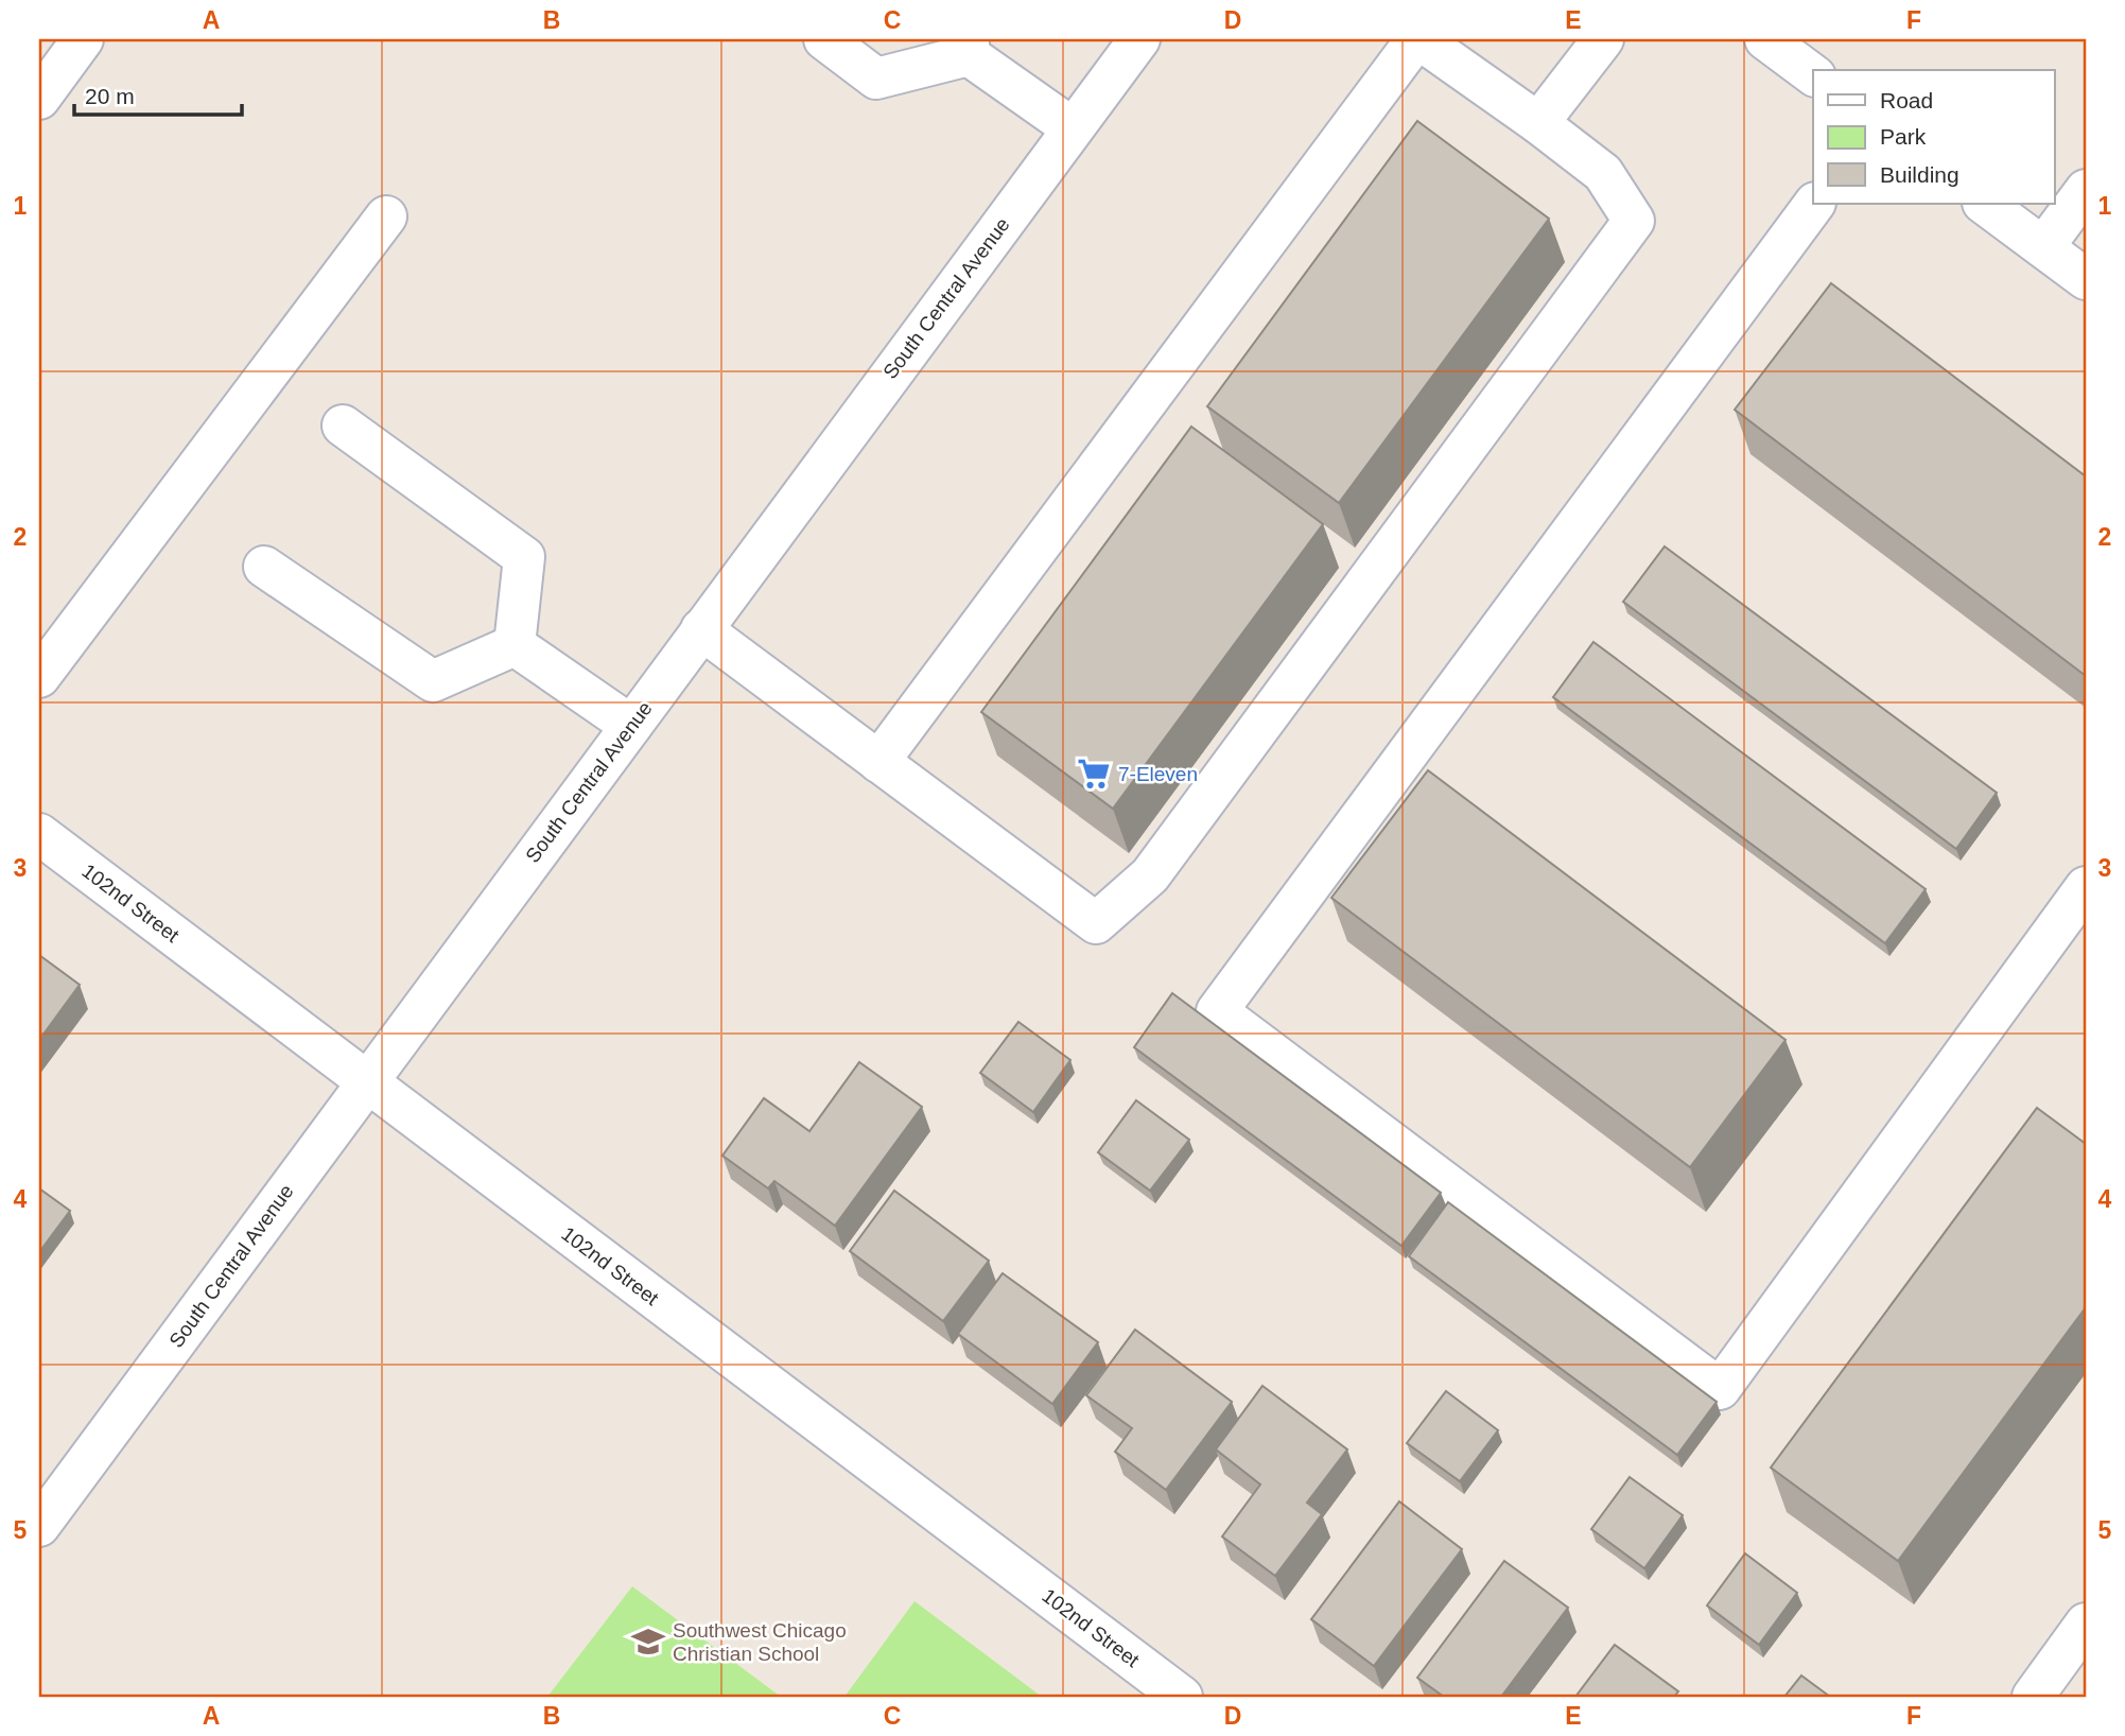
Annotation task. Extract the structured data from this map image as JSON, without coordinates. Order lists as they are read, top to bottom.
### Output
{
  "streets": {
    "street": ["South Central Avenue", "102nd Street"]
  },
  "crossings": [
    ["South Central Avenue", "102nd Street"]
  ],
  "places": {
    "supermarket": ["7-Eleven"],
    "school or university": ["Southwest Chicago Christian School"]
  },
  "legend": ["Road", "Park", "Building"],
  "scale_bar": "20 m",
  "grid": {
    "columns": [
      "A",
      "B",
      "C",
      "D",
      "E",
      "F"
    ],
    "rows": [
      "1",
      "2",
      "3",
      "4",
      "5"
    ]
  }
}
